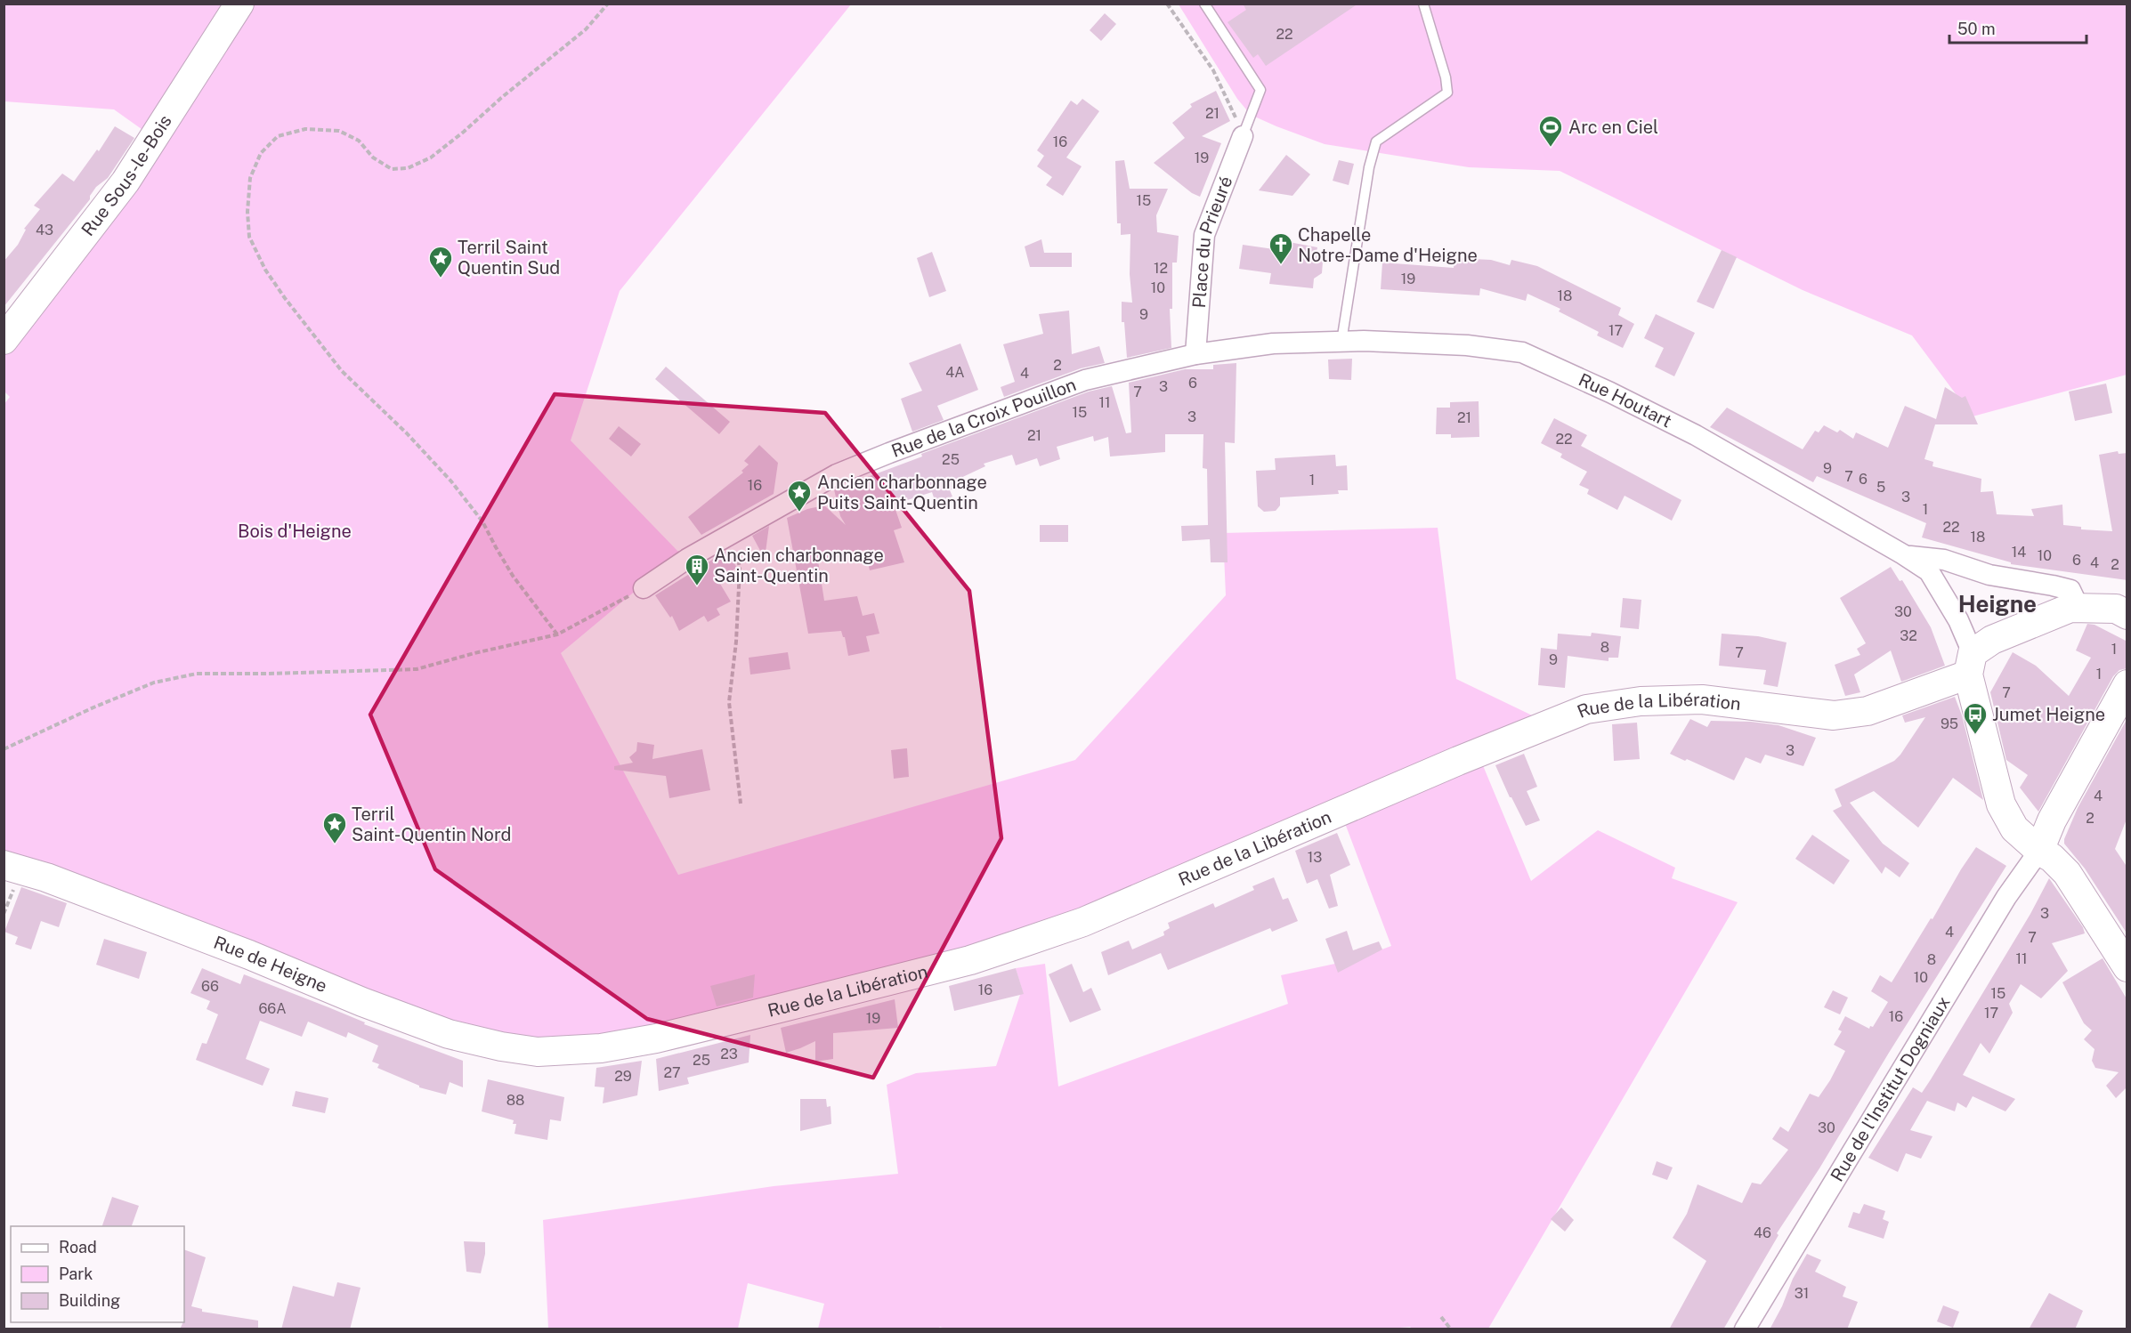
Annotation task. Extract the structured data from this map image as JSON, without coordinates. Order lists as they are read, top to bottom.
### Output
{
  "streets": {
    "street": [
      "Rue Sous-le-Bois",
      "Place du Prieuré",
      "Rue Houtart",
      "Rue de la Croix Pouillon",
      "Rue de la Libération",
      "Rue de Heigne",
      "Rue de l'Institut Dogniaux"
    ]
  },
  "crossings": [
    ["Place du Prieuré", "Rue Houtart"],
    ["Place du Prieuré", "Rue de la Croix Pouillon"],
    ["Rue Houtart", "Rue de la Croix Pouillon"],
    ["Rue Houtart", "Rue de la Libération"],
    ["Rue de la Libération", "Rue de Heigne"]
  ],
  "districts": ["Heigne"],
  "parks": ["Bois d'Heigne"],
  "places": {
    "sports": ["Arc en Ciel"],
    "church": ["Chapelle Notre-Dame d'Heigne"],
    "place": ["Terril Saint Quentin Sud", "Ancien charbonnage Puits Saint-Quentin", "Terril Saint-Quentin Nord"],
    "building": ["Ancien charbonnage Saint-Quentin"],
    "bus stop": ["Jumet Heigne"]
  },
  "house_numbers": [
    "22",
    "21",
    "16",
    "19",
    "15",
    "43",
    "12",
    "19",
    "10",
    "18",
    "9",
    "17",
    "2",
    "4A",
    "4",
    "6",
    "3",
    "7",
    "11",
    "15",
    "3",
    "21",
    "21",
    "22",
    "25",
    "9",
    "7",
    "6",
    "1",
    "16",
    "5",
    "3",
    "1",
    "22",
    "18",
    "14",
    "10",
    "6",
    "4",
    "2",
    "30",
    "32",
    "8",
    "1",
    "7",
    "9",
    "1",
    "7",
    "95",
    "3",
    "4",
    "2",
    "13",
    "3",
    "4",
    "7",
    "11",
    "8",
    "10",
    "66",
    "16",
    "15",
    "66A",
    "17",
    "16",
    "19",
    "23",
    "25",
    "27",
    "29",
    "88",
    "30",
    "46",
    "31"
  ],
  "legend": ["Road", "Park", "Building"],
  "scale_bar": "50 m"
}
